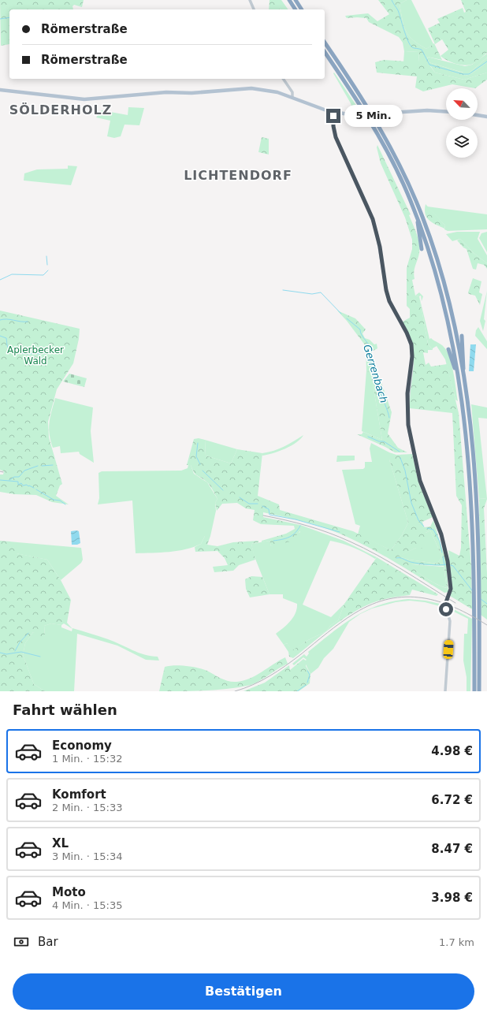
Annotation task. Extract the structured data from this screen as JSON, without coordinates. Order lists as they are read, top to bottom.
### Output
{
  "districts": ["SÖLDERHOLZ", "LICHTENDORF"],
  "water": ["Gerrenbach"],
  "parks": ["Aplerbecker Wald"],
  "north": "top left",
  "page": {
    "banner": ["Römerstraße", "Römerstraße"],
    "bubble": "5 Min.",
    "heading": "Fahrt wählen",
    "list": [
      {
        "name": "Economy",
        "note": "1 Min. · 15:32",
        "value": "4.98 €"
      },
      {
        "name": "Komfort",
        "note": "2 Min. · 15:33",
        "value": "6.72 €"
      },
      {
        "name": "XL",
        "note": "3 Min. · 15:34",
        "value": "8.47 €"
      },
      {
        "name": "Moto",
        "note": "4 Min. · 15:35",
        "value": "3.98 €"
      }
    ],
    "pay": ["Bar", "1.7 km"],
    "buttons": "Bestätigen"
  }
}
